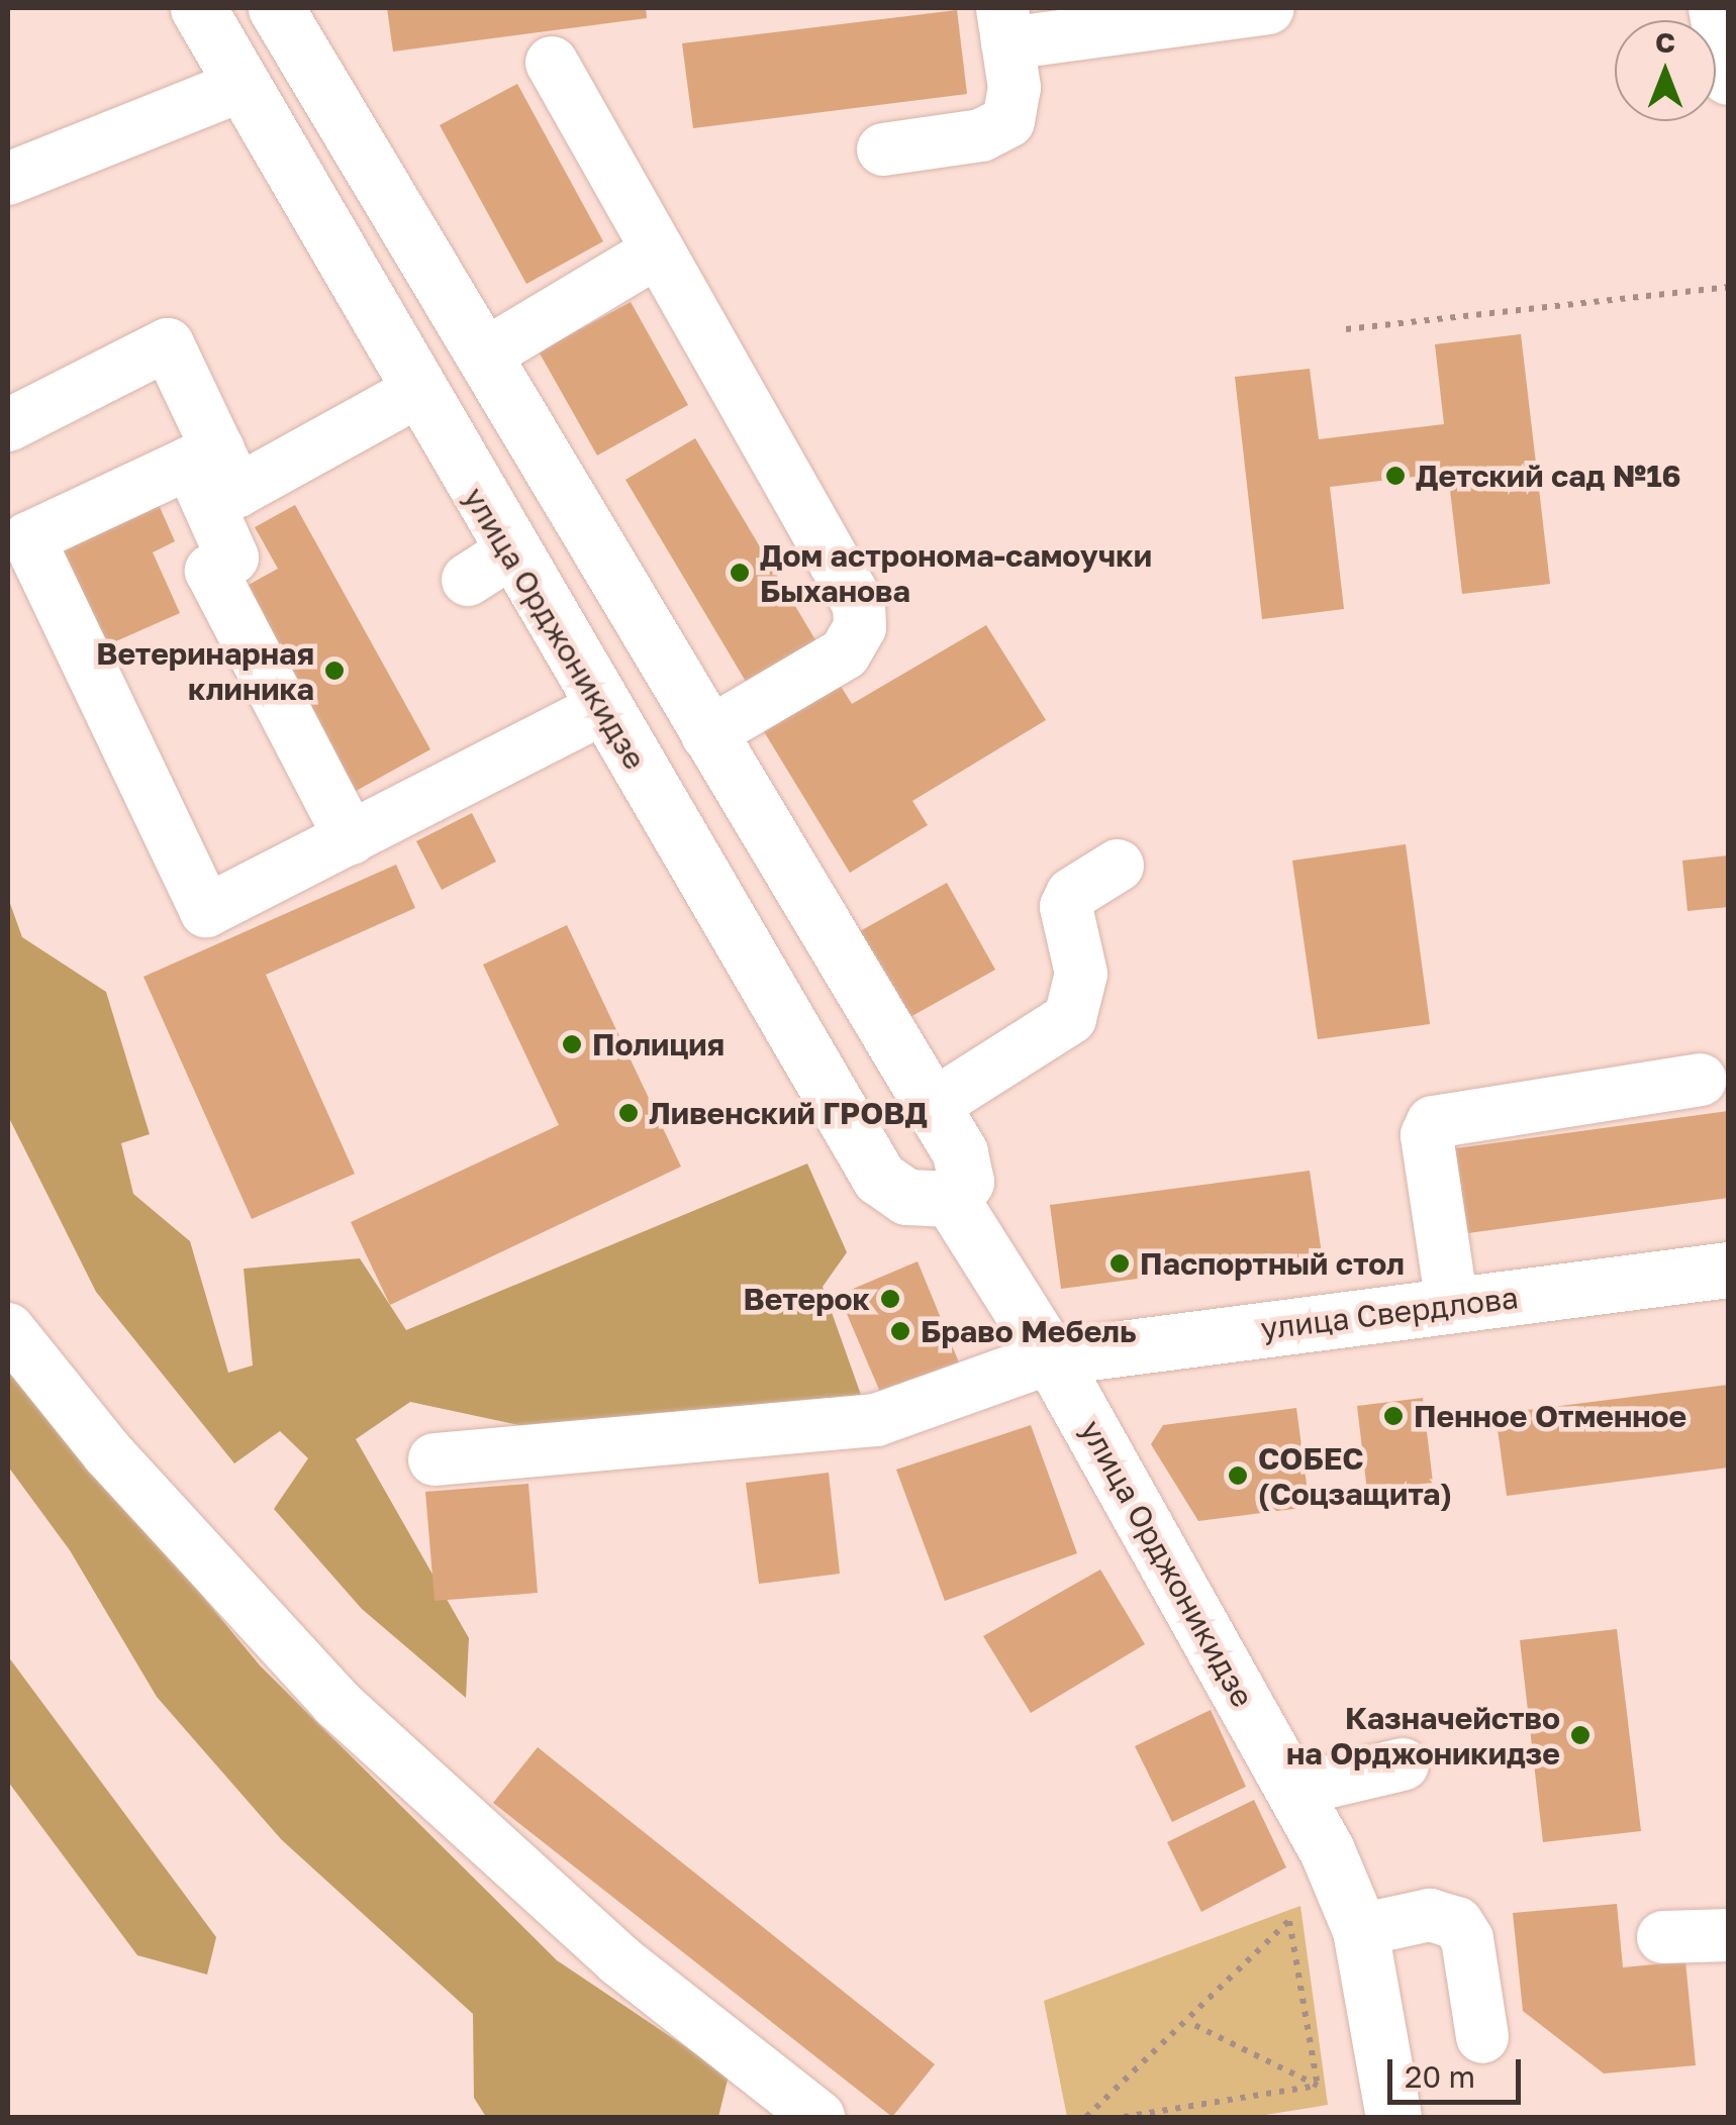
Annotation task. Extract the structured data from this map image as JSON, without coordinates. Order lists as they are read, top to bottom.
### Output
{
  "streets": {
    "main road": ["улица Орджоникидзе", "улица Свердлова"]
  },
  "crossings": [
    ["улица Орджоникидзе", "улица Свердлова"]
  ],
  "places": [
    "Детский сад №16",
    "Дом астронома-самоучки Быханова",
    "Ветеринарная клиника",
    "Полиция",
    "Ливенский ГРОВД",
    "Паспортный стол",
    "Ветерок",
    "Браво Мебель",
    "Пенное Отменное",
    "СОБЕС (Соцзащита)",
    "Казначейство на Орджоникидзе"
  ],
  "scale_bar": "20 m",
  "north": "top"
}
